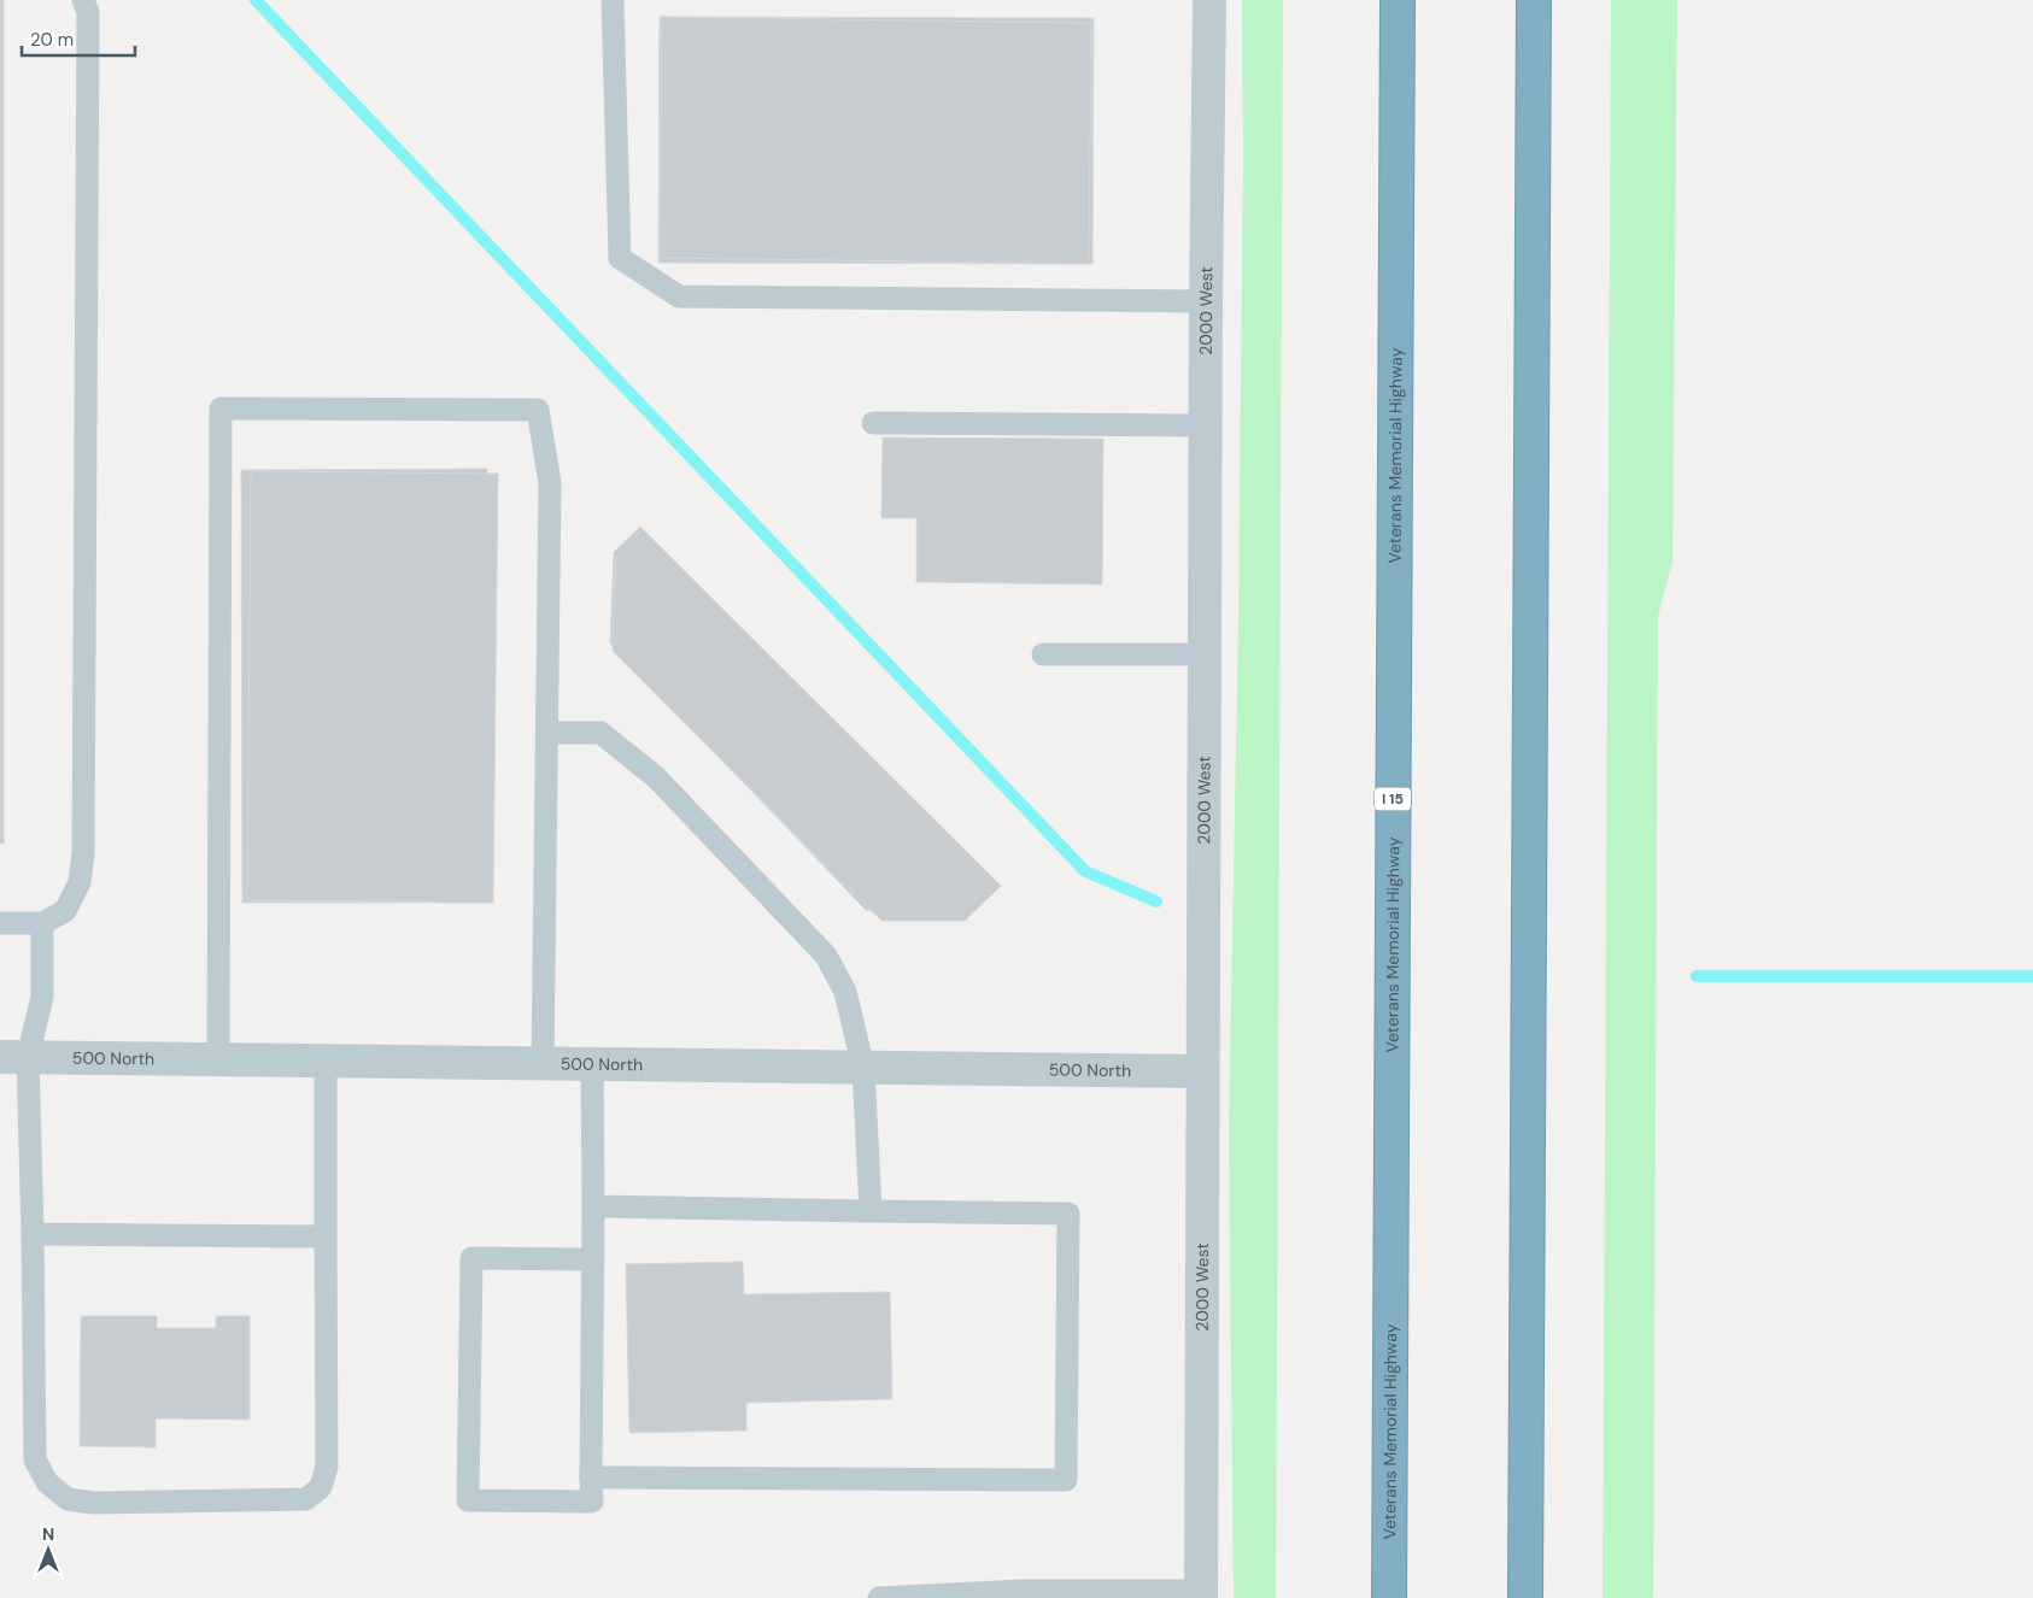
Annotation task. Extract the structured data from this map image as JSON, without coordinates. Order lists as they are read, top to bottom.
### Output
{
  "streets": {
    "highway": ["Veterans Memorial Highway", "I 15"],
    "street": ["2000 West", "500 North"]
  },
  "crossings": [
    ["2000 West", "500 North"]
  ],
  "scale_bar": "20 m",
  "north": "top"
}
